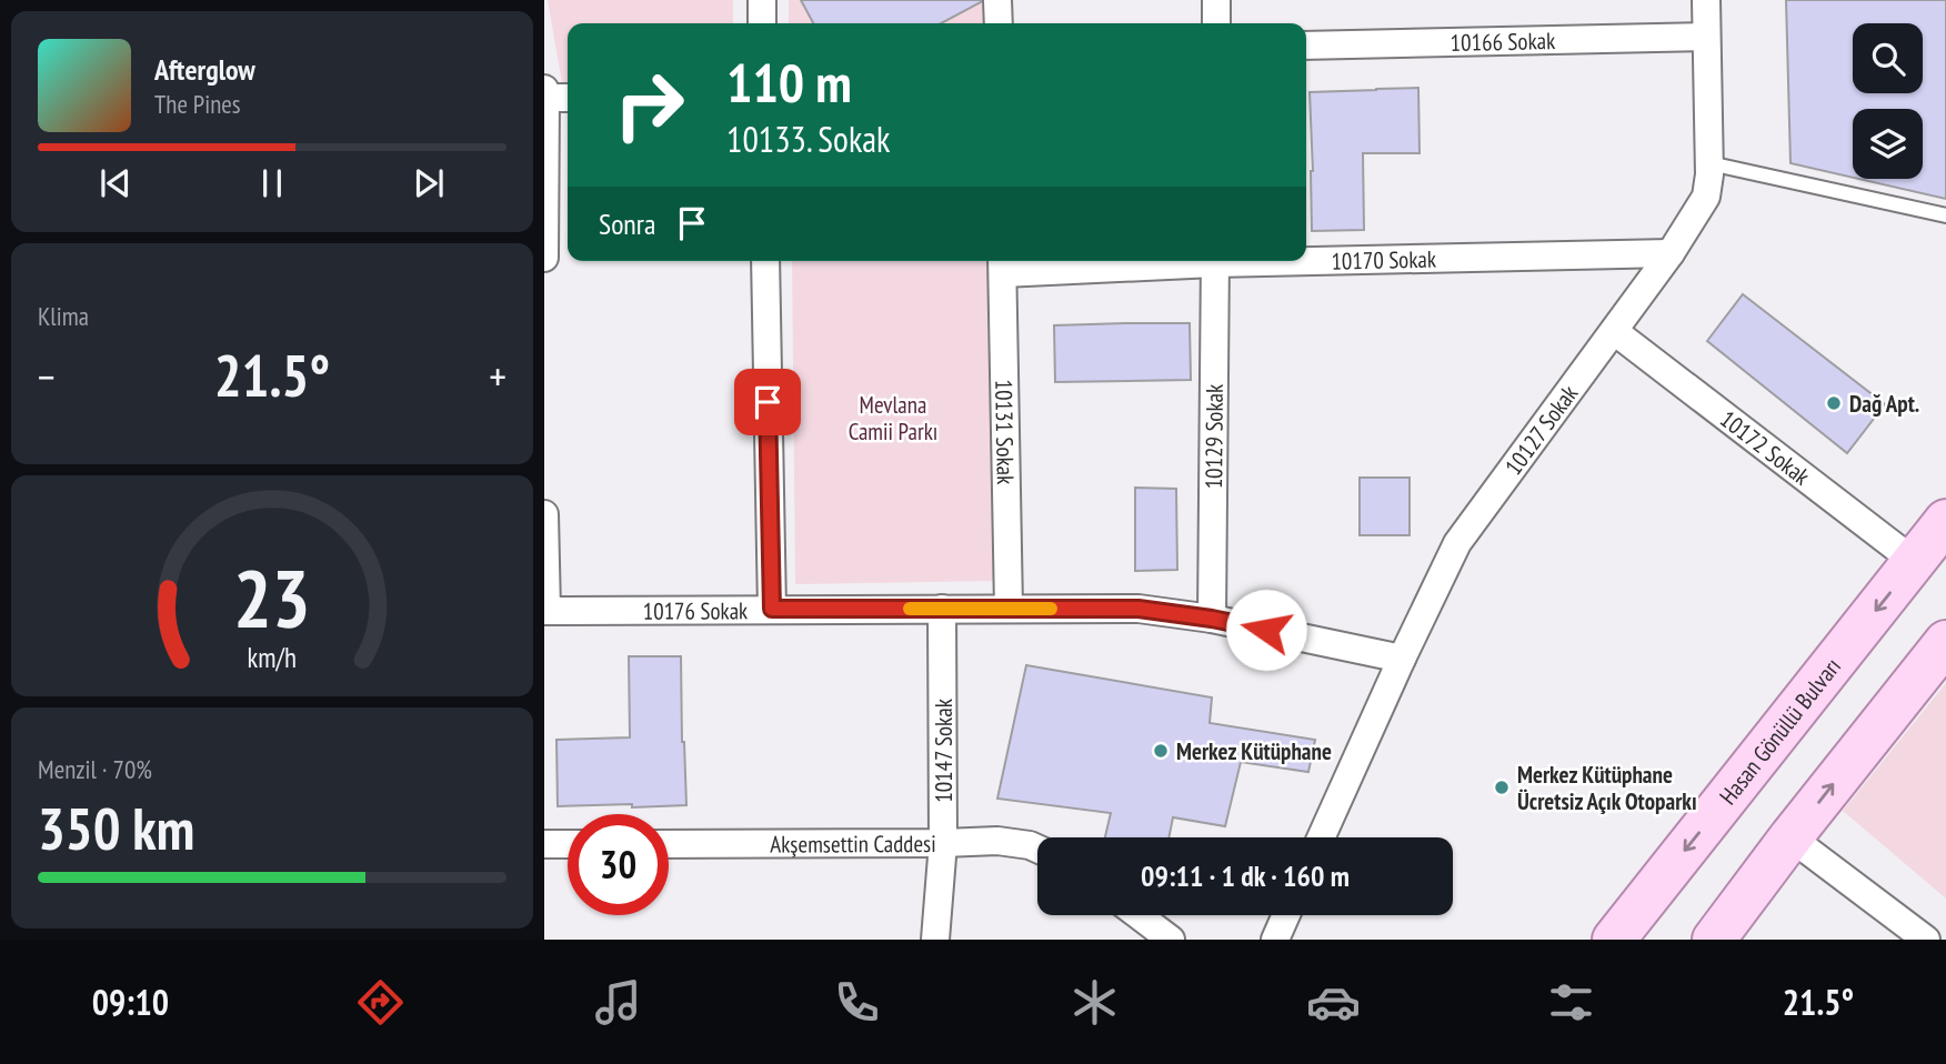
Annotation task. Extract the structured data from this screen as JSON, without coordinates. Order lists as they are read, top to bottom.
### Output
{
  "streets": {
    "main road": ["Hasan Gönüllü Bulvarı"],
    "street": [
      "10166 Sokak",
      "10170 Sokak",
      "10127 Sokak",
      "10131 Sokak",
      "10129 Sokak",
      "10172 Sokak",
      "10176 Sokak",
      "10147 Sokak",
      "Akşemsettin Caddesi"
    ]
  },
  "crossings": [
    ["10166 Sokak", "10127 Sokak"],
    ["10170 Sokak", "10127 Sokak"],
    ["10170 Sokak", "10131 Sokak"],
    ["10127 Sokak", "10172 Sokak"],
    ["10127 Sokak", "10176 Sokak"],
    ["10131 Sokak", "10176 Sokak"],
    ["10129 Sokak", "10176 Sokak"],
    ["10172 Sokak", "Hasan Gönüllü Bulvarı"],
    ["10176 Sokak", "10147 Sokak"],
    ["10147 Sokak", "Akşemsettin Caddesi"]
  ],
  "parks": ["Mevlana Camii Parkı"],
  "places": ["Dağ Apt.", "Merkez Kütüphane", "Merkez Kütüphane Ücretsiz Açık Otoparkı"],
  "page": {
    "turn": ["110 m", "10133. Sokak"],
    "song": ["Afterglow", "The Pines"],
    "then": "Sonra",
    "tile": [
      "Klima",
      ["Menzil · 70%", "350 km"]
    ],
    "heat": ["−", "21.5°", "+"],
    "limit": "30",
    "trip": "09:11 · 1 dk · 160 m",
    "tabs": ["09:10", "21.5°"],
    "gauge": ["23", "km/h"]
  }
}
